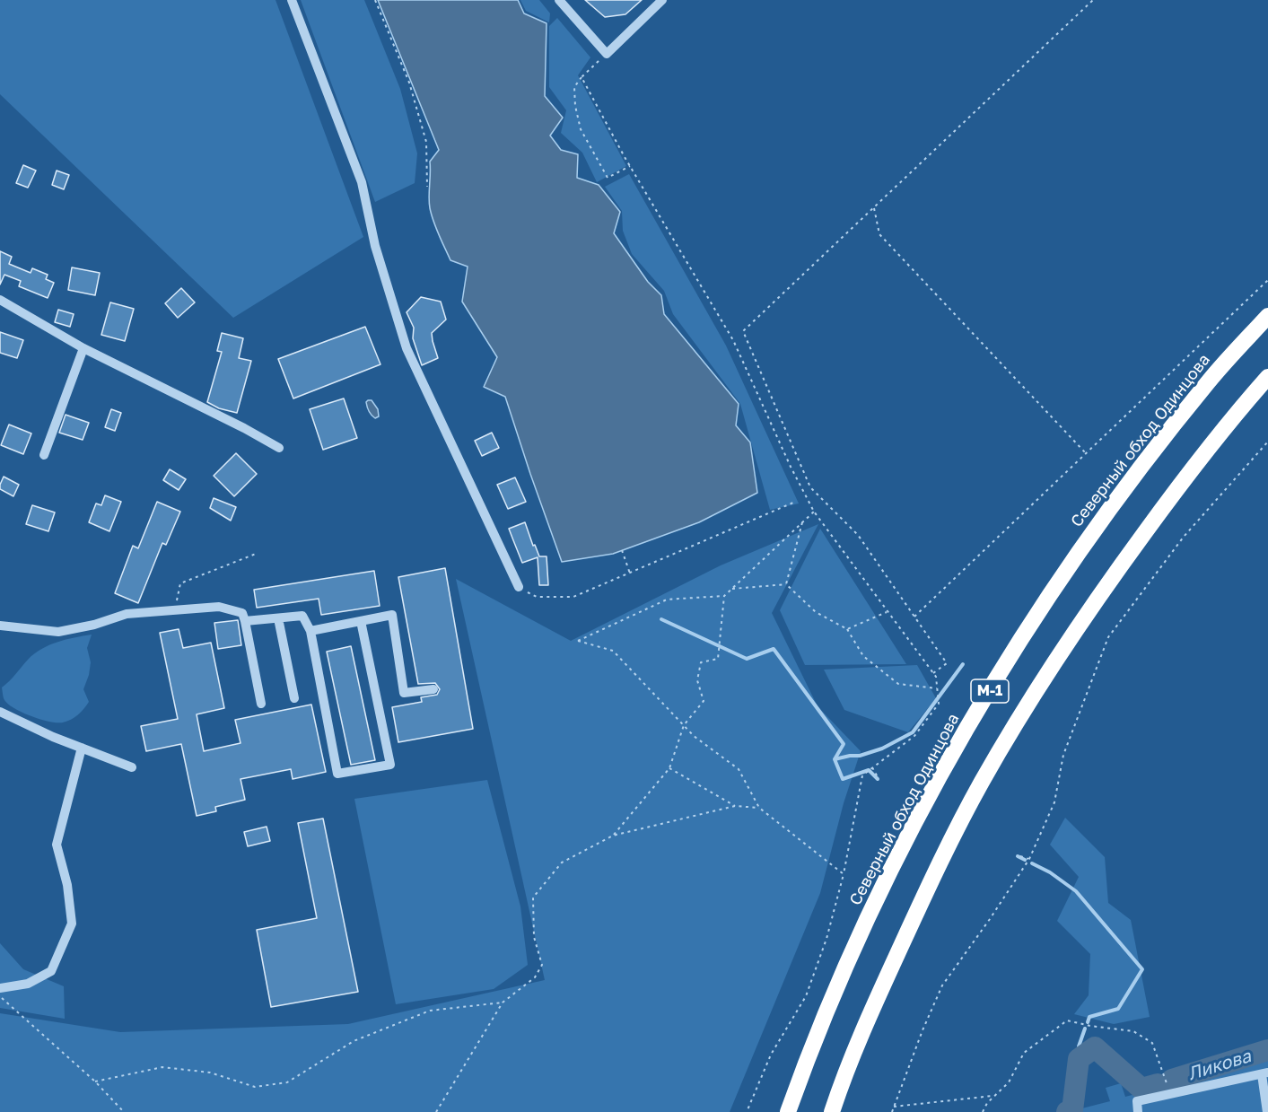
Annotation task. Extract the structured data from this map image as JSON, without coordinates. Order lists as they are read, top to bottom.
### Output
{
  "streets": {
    "highway": ["Северный обход Одинцова", "М-1"]
  },
  "water": ["Ликова"]
}
